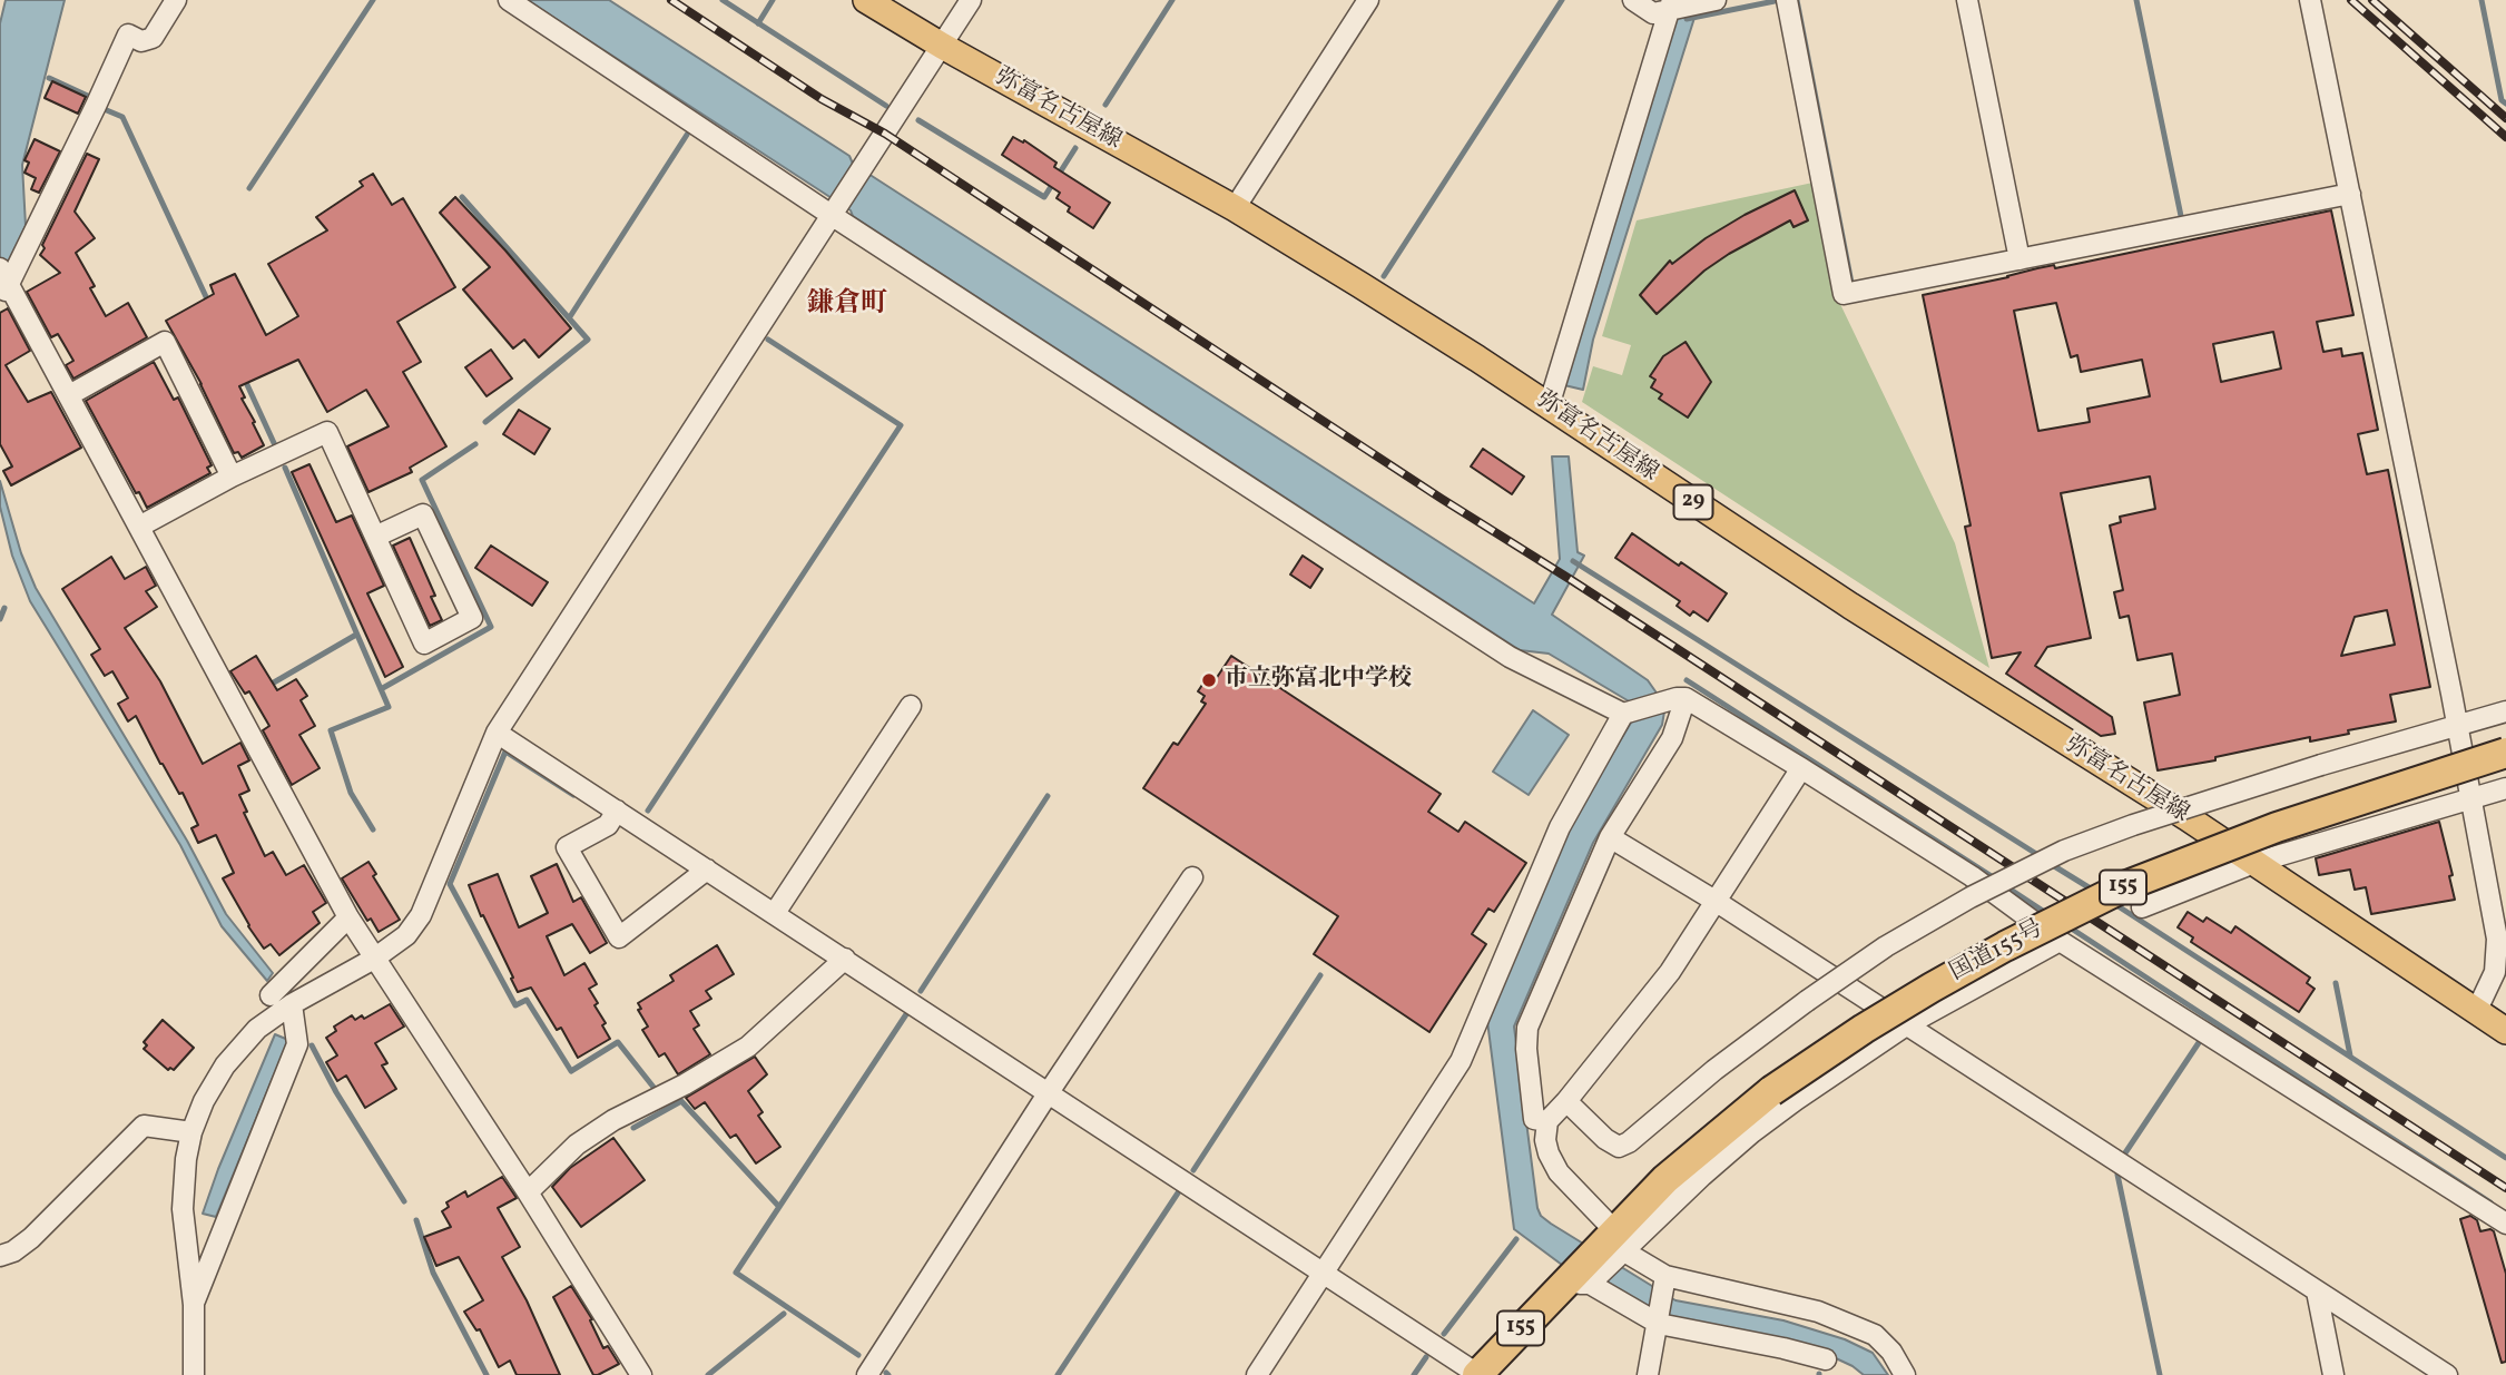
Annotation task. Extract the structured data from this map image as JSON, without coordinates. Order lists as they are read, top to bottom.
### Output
{
  "streets": {
    "highway": ["155", "国道155号"],
    "main road": ["弥富名古屋線", "29"]
  },
  "districts": ["鎌倉町"],
  "places": ["市立弥富北中学校"]
}
